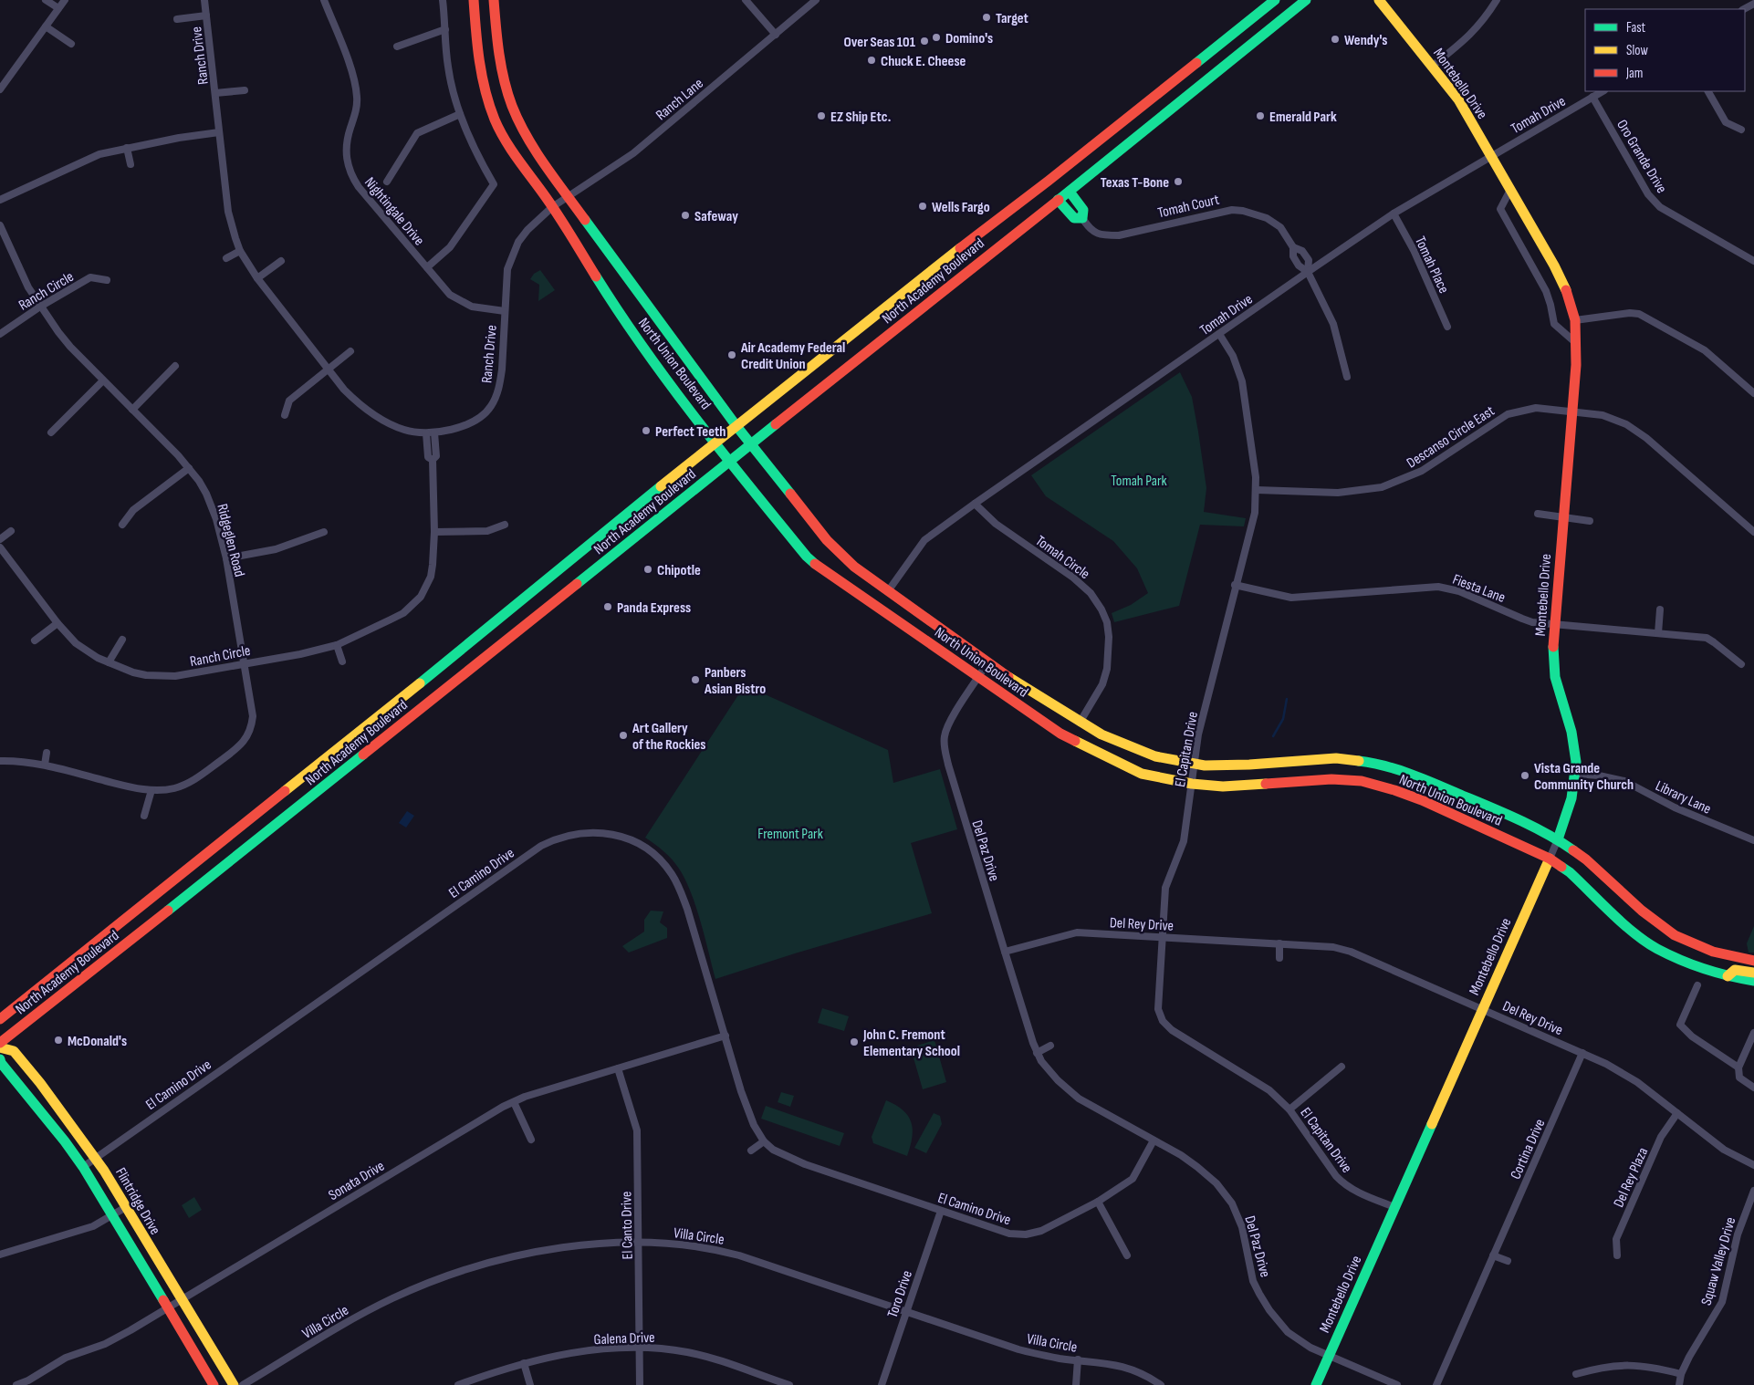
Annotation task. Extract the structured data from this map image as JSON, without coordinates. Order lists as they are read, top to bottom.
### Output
{
  "streets": {
    "main road": [
      "Montebello Drive",
      "Tomah Court",
      "North Academy Boulevard",
      "North Union Boulevard",
      "Flintridge Drive"
    ],
    "street": [
      "Ranch Drive",
      "Ranch Lane",
      "Tomah Drive",
      "Oro Grande Drive",
      "Nightingale Drive",
      "Tomah Place",
      "Ranch Circle",
      "Descanso Circle East",
      "Ridgeglen Road",
      "Tomah Circle",
      "Fiesta Lane",
      "El Capitan Drive",
      "Library Lane",
      "Del Paz Drive",
      "El Camino Drive",
      "Del Rey Drive",
      "Cortina Drive",
      "Del Rey Plaza",
      "Sonata Drive",
      "El Canto Drive",
      "Villa Circle",
      "Squaw Valley Drive",
      "Toro Drive",
      "Galena Drive"
    ]
  },
  "crossings": [
    ["Ranch Drive", "Ranch Lane"],
    ["Ranch Drive", "Nightingale Drive"],
    ["Ranch Drive", "Ranch Circle"],
    ["Ranch Drive", "North Union Boulevard"],
    ["Montebello Drive", "Tomah Drive"],
    ["Montebello Drive", "North Union Boulevard"],
    ["Montebello Drive", "Descanso Circle East"],
    ["Montebello Drive", "Fiesta Lane"],
    ["Montebello Drive", "El Capitan Drive"],
    ["Montebello Drive", "Library Lane"],
    ["Montebello Drive", "Del Paz Drive"],
    ["Montebello Drive", "Del Rey Drive"],
    ["Ranch Lane", "North Union Boulevard"],
    ["Tomah Drive", "Oro Grande Drive"],
    ["Tomah Drive", "Tomah Court"],
    ["Tomah Drive", "Tomah Place"],
    ["Tomah Drive", "North Union Boulevard"],
    ["Tomah Drive", "Tomah Circle"],
    ["Tomah Drive", "El Capitan Drive"],
    ["Tomah Court", "North Academy Boulevard"],
    ["North Academy Boulevard", "North Union Boulevard"],
    ["Ranch Circle", "Ridgeglen Road"],
    ["North Union Boulevard", "Tomah Circle"],
    ["North Union Boulevard", "El Capitan Drive"],
    ["North Union Boulevard", "Del Paz Drive"],
    ["Descanso Circle East", "El Capitan Drive"],
    ["Fiesta Lane", "El Capitan Drive"],
    ["El Capitan Drive", "Del Rey Drive"],
    ["Del Paz Drive", "El Camino Drive"],
    ["Del Paz Drive", "Del Rey Drive"],
    ["El Camino Drive", "Sonata Drive"],
    ["El Camino Drive", "Flintridge Drive"],
    ["El Camino Drive", "Toro Drive"],
    ["Del Rey Drive", "Cortina Drive"],
    ["Del Rey Drive", "Del Rey Plaza"],
    ["Sonata Drive", "Flintridge Drive"],
    ["Sonata Drive", "El Canto Drive"],
    ["El Canto Drive", "Villa Circle"],
    ["El Canto Drive", "Galena Drive"],
    ["Villa Circle", "Toro Drive"]
  ],
  "parks": ["Tomah Park", "Fremont Park"],
  "places": [
    "Target",
    "Domino's",
    "Wendy's",
    "Over Seas 101",
    "Chuck E. Cheese",
    "EZ Ship Etc.",
    "Emerald Park",
    "Texas T-Bone",
    "Wells Fargo",
    "Safeway",
    "Air Academy Federal Credit Union",
    "Perfect Teeth",
    "Chipotle",
    "Panda Express",
    "Panbers Asian Bistro",
    "Art Gallery of the Rockies",
    "Vista Grande Community Church",
    "McDonald's",
    "John C. Fremont Elementary School"
  ],
  "legend": ["Fast", "Slow", "Jam"]
}
